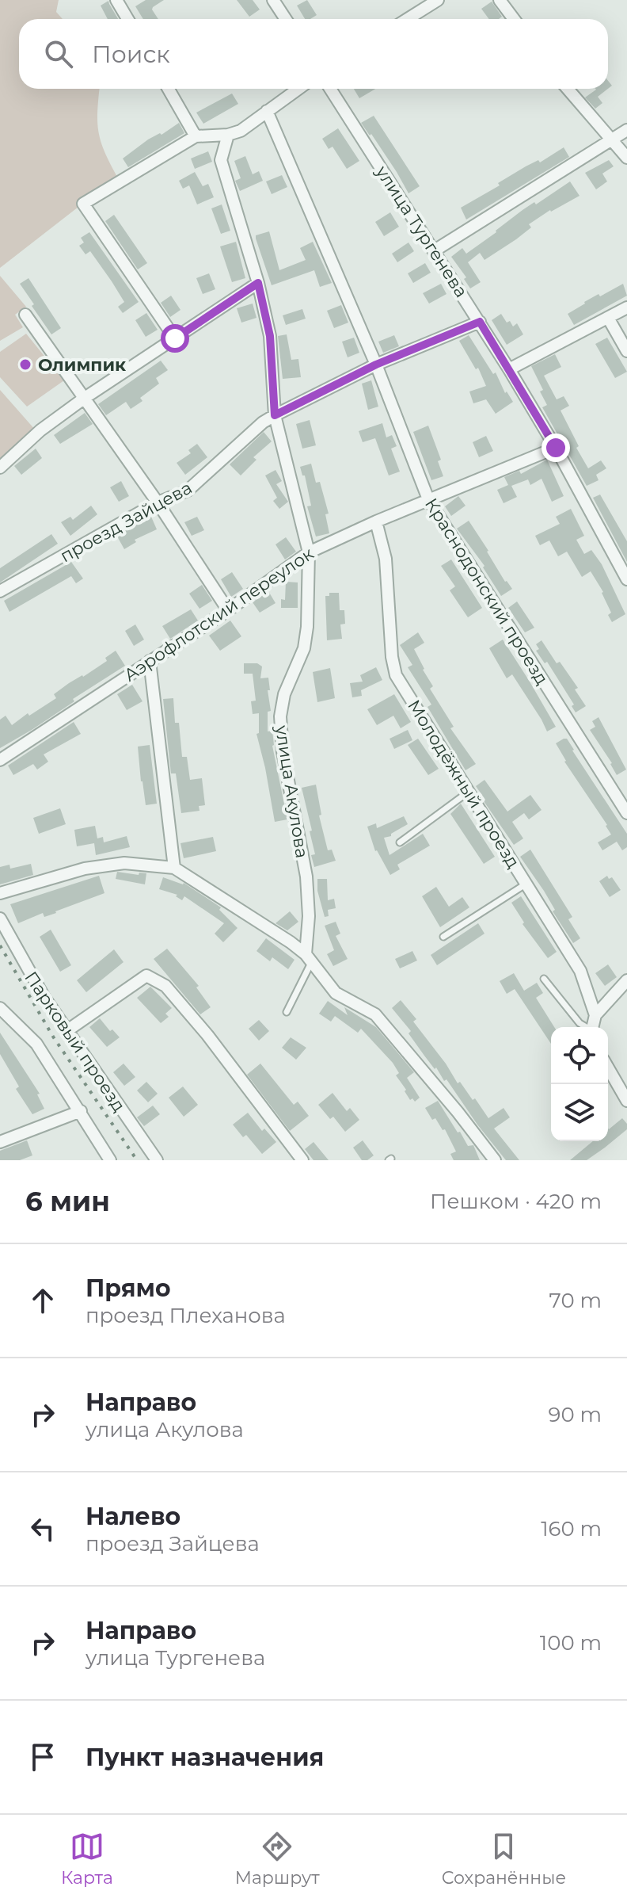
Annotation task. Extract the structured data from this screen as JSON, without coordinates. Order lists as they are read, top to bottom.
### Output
{
  "streets": {
    "street": [
      "улица Тургенева",
      "проезд Зайцева",
      "Краснодонский проезд",
      "Аэрофлотский переулок",
      "Молодёжный проезд",
      "улица Акулова",
      "Парковый проезд"
    ]
  },
  "crossings": [
    ["улица Тургенева", "проезд Зайцева"],
    ["улица Тургенева", "Аэрофлотский переулок"],
    ["проезд Зайцева", "Краснодонский проезд"],
    ["проезд Зайцева", "улица Акулова"],
    ["Краснодонский проезд", "Аэрофлотский переулок"],
    ["Аэрофлотский переулок", "Молодёжный проезд"],
    ["Аэрофлотский переулок", "улица Акулова"]
  ],
  "places": ["Олимпик"],
  "page": {
    "search": "Поиск",
    "heading": ["6 мин", "Пешком · 420 m"],
    "list": [
      ["Прямо", "проезд Плеханова", "70 m"],
      ["Направо", "улица Акулова", "90 m"],
      ["Налево", "проезд Зайцева", "160 m"],
      ["Направо", "улица Тургенева", "100 m"],
      "Пункт назначения"
    ],
    "nav": ["Карта", "Маршрут", "Сохранённые"]
  }
}
